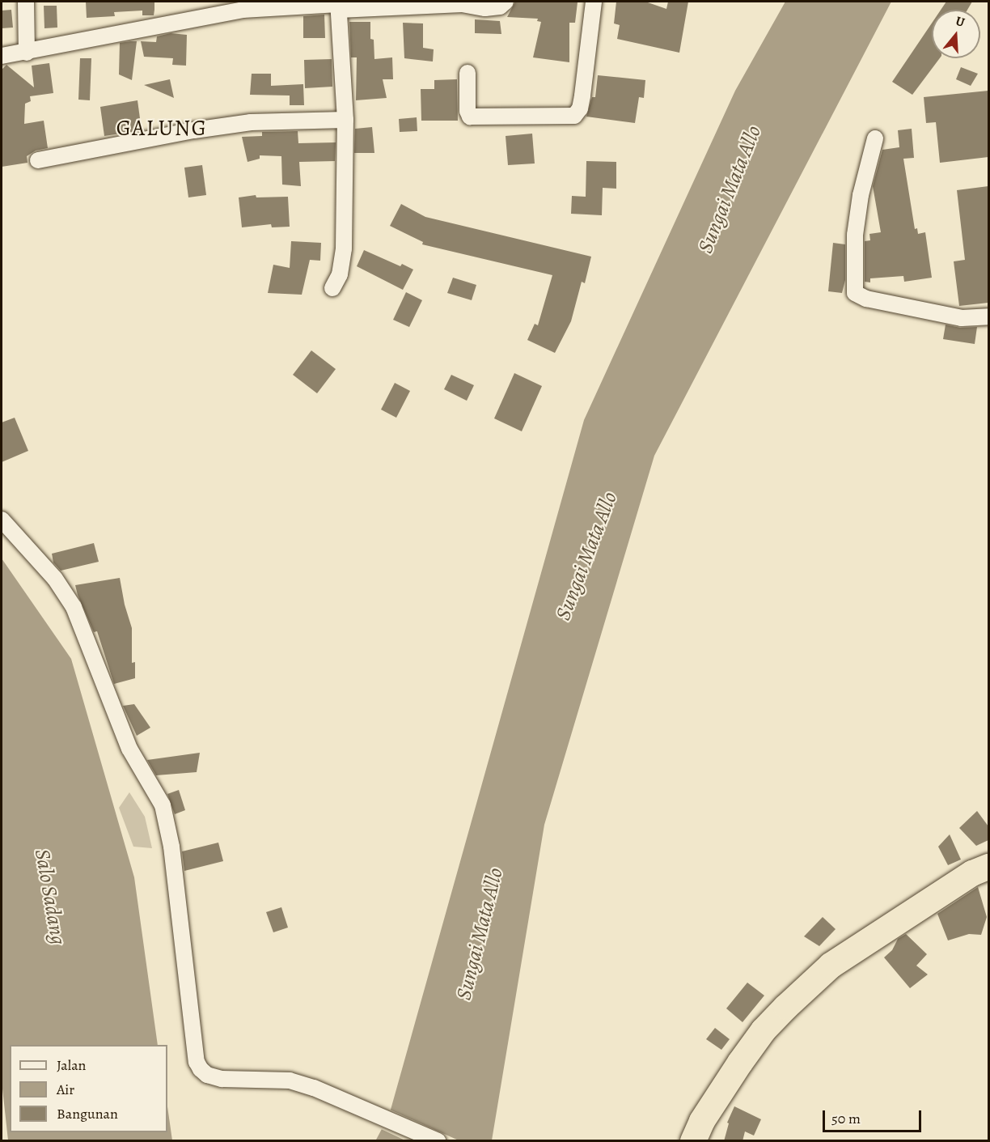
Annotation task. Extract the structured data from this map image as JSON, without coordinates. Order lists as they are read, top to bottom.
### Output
{
  "districts": ["GALUNG"],
  "water": ["Sungai Mata Allo", "Salo Sadang"],
  "legend": ["Jalan", "Air", "Bangunan"],
  "scale_bar": "50 m",
  "north": "top"
}
